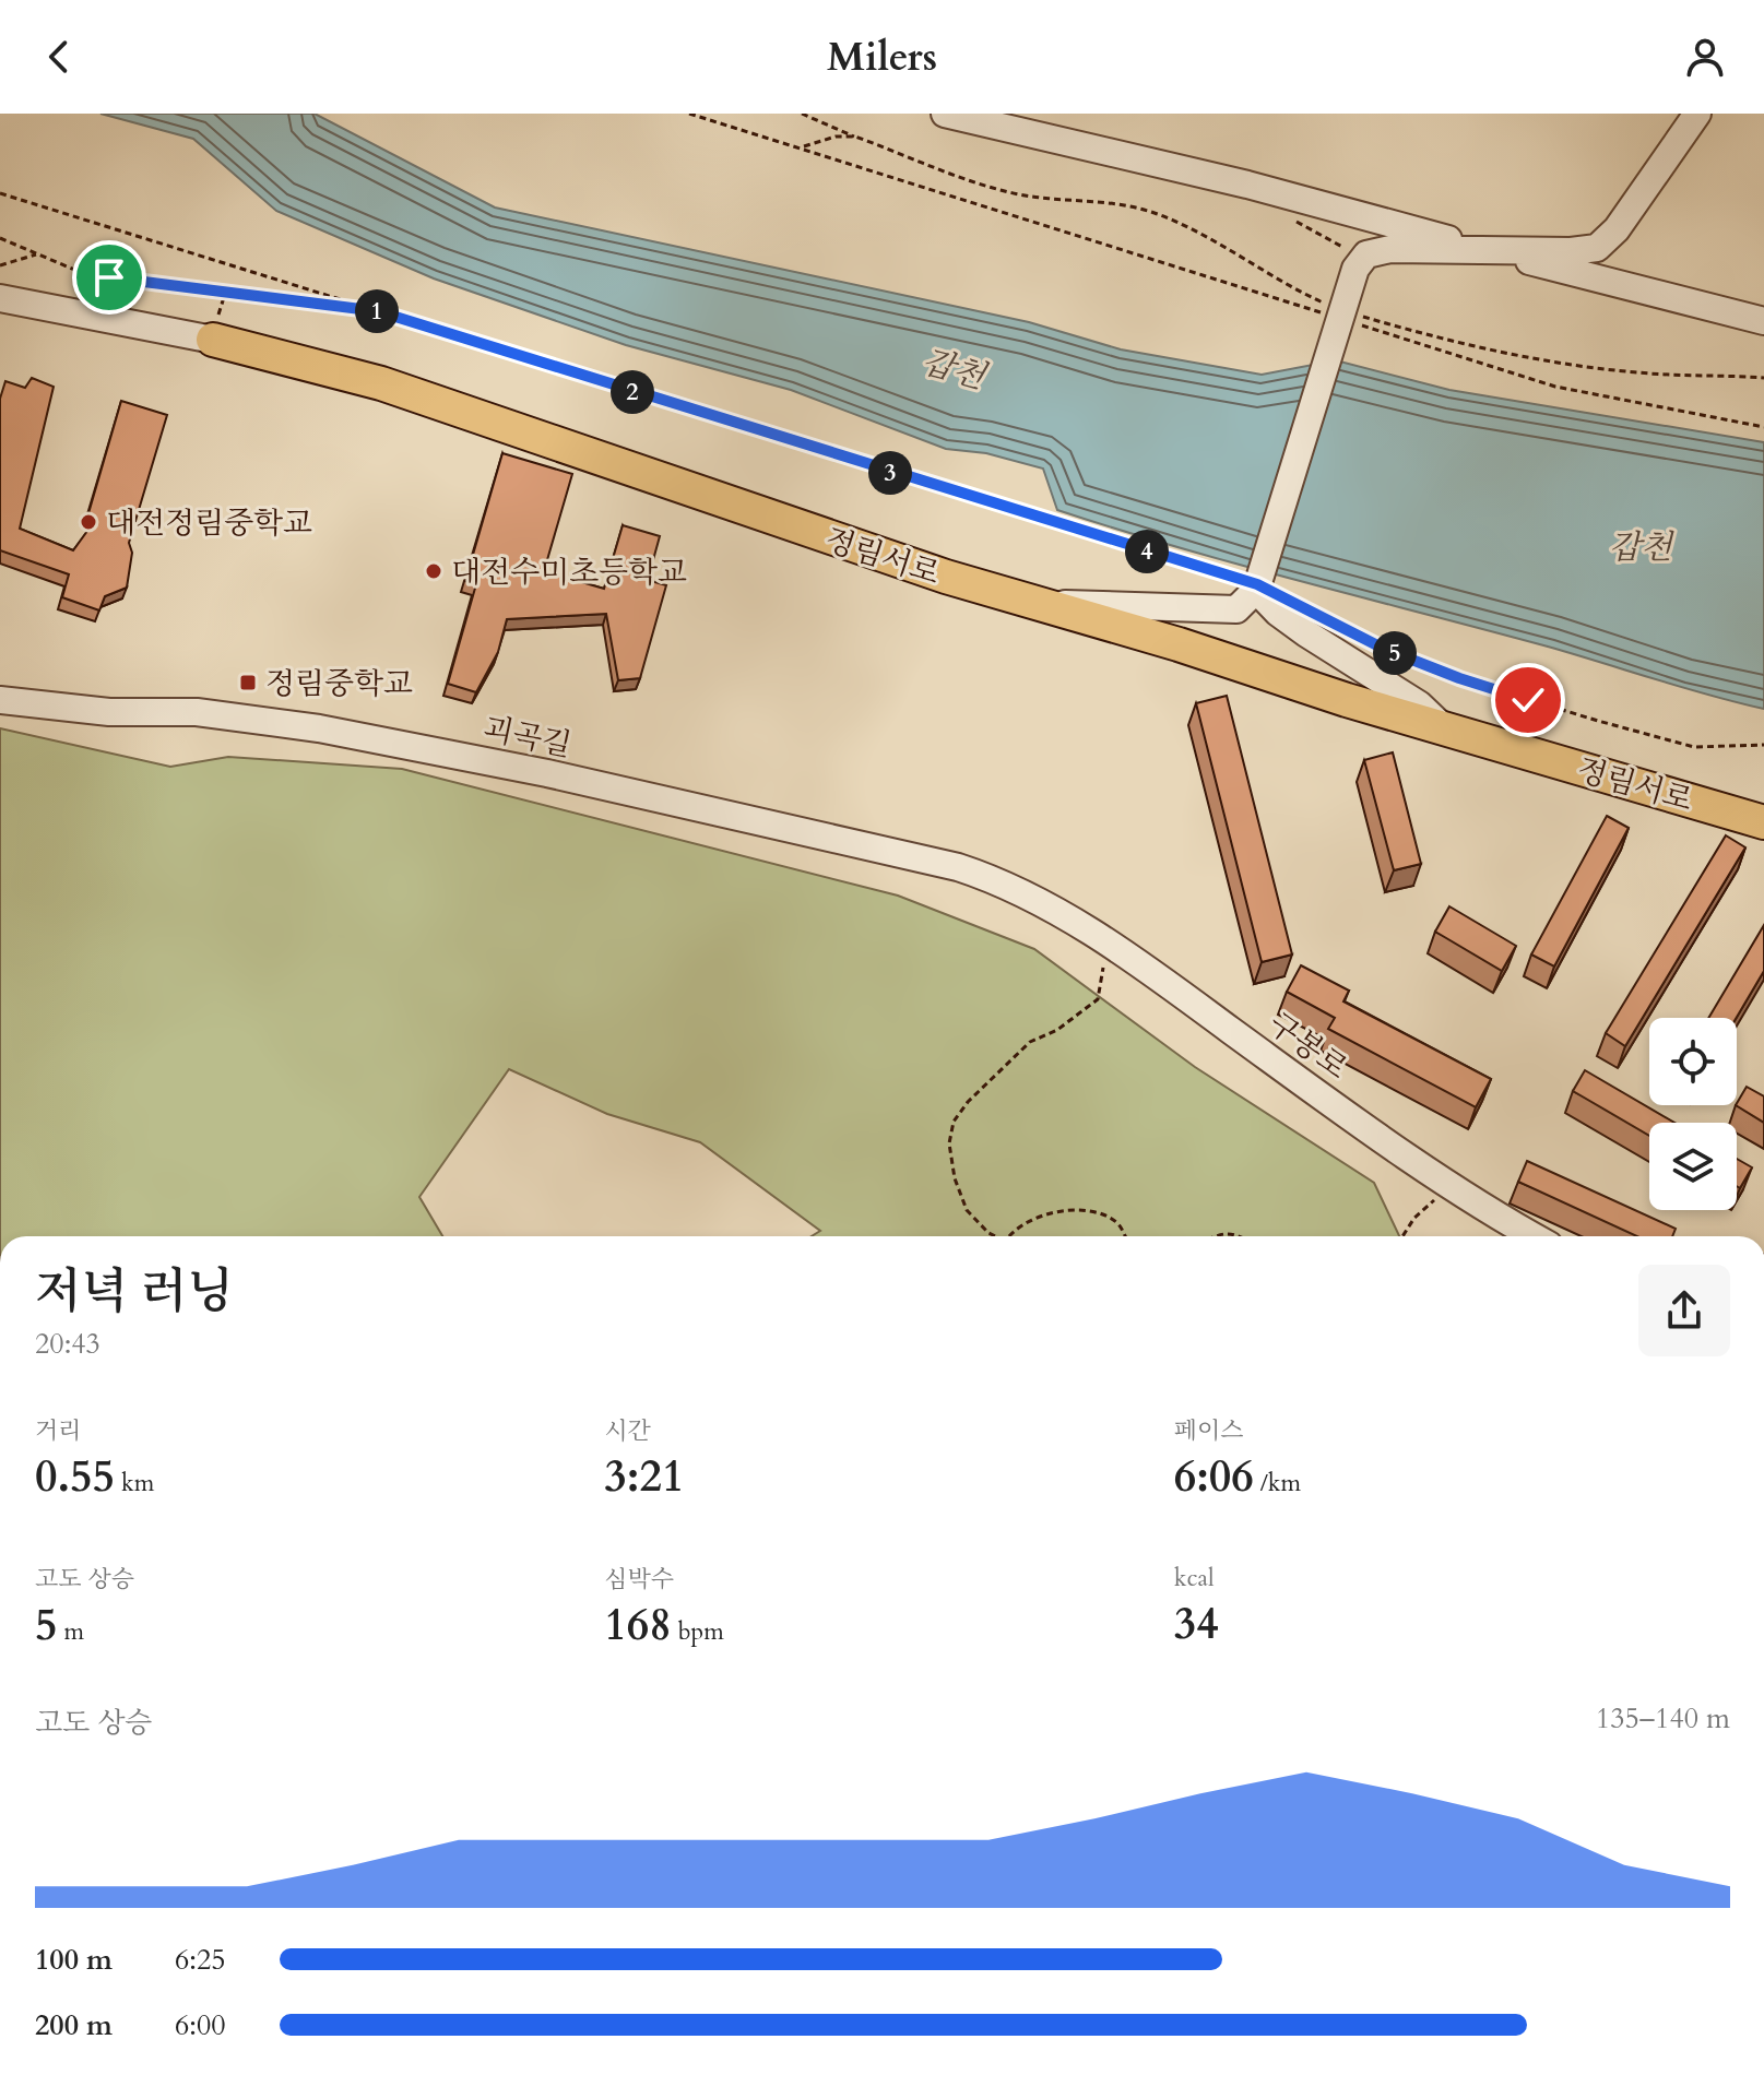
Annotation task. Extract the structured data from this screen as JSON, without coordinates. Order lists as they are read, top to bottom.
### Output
{
  "streets": {
    "main road": ["정림서로"],
    "street": ["괴곡길", "구봉로"]
  },
  "crossings": [
    ["괴곡길", "구봉로"]
  ],
  "water": ["갑천"],
  "places": {
    "other": ["대전정림중학교", "대전수미초등학교"],
    "transit": ["정림중학교"]
  },
  "page": {
    "header": "Milers",
    "pins": [
      "1",
      "2",
      "3",
      "4",
      "5"
    ],
    "heading": ["저녁 러닝", "20:43"],
    "stats": [
      ["거리", "0.55 km"],
      ["시간", "3:21"],
      ["페이스", "6:06 /km"],
      ["고도 상승", "5 m"],
      ["심박수", "168 bpm"],
      ["kcal", "34"]
    ],
    "chart": ["고도 상승", "135–140 m"],
    "list": [
      {
        "name": "100 m",
        "note": "6:25"
      },
      {
        "name": "200 m",
        "note": "6:00"
      }
    ]
  }
}
